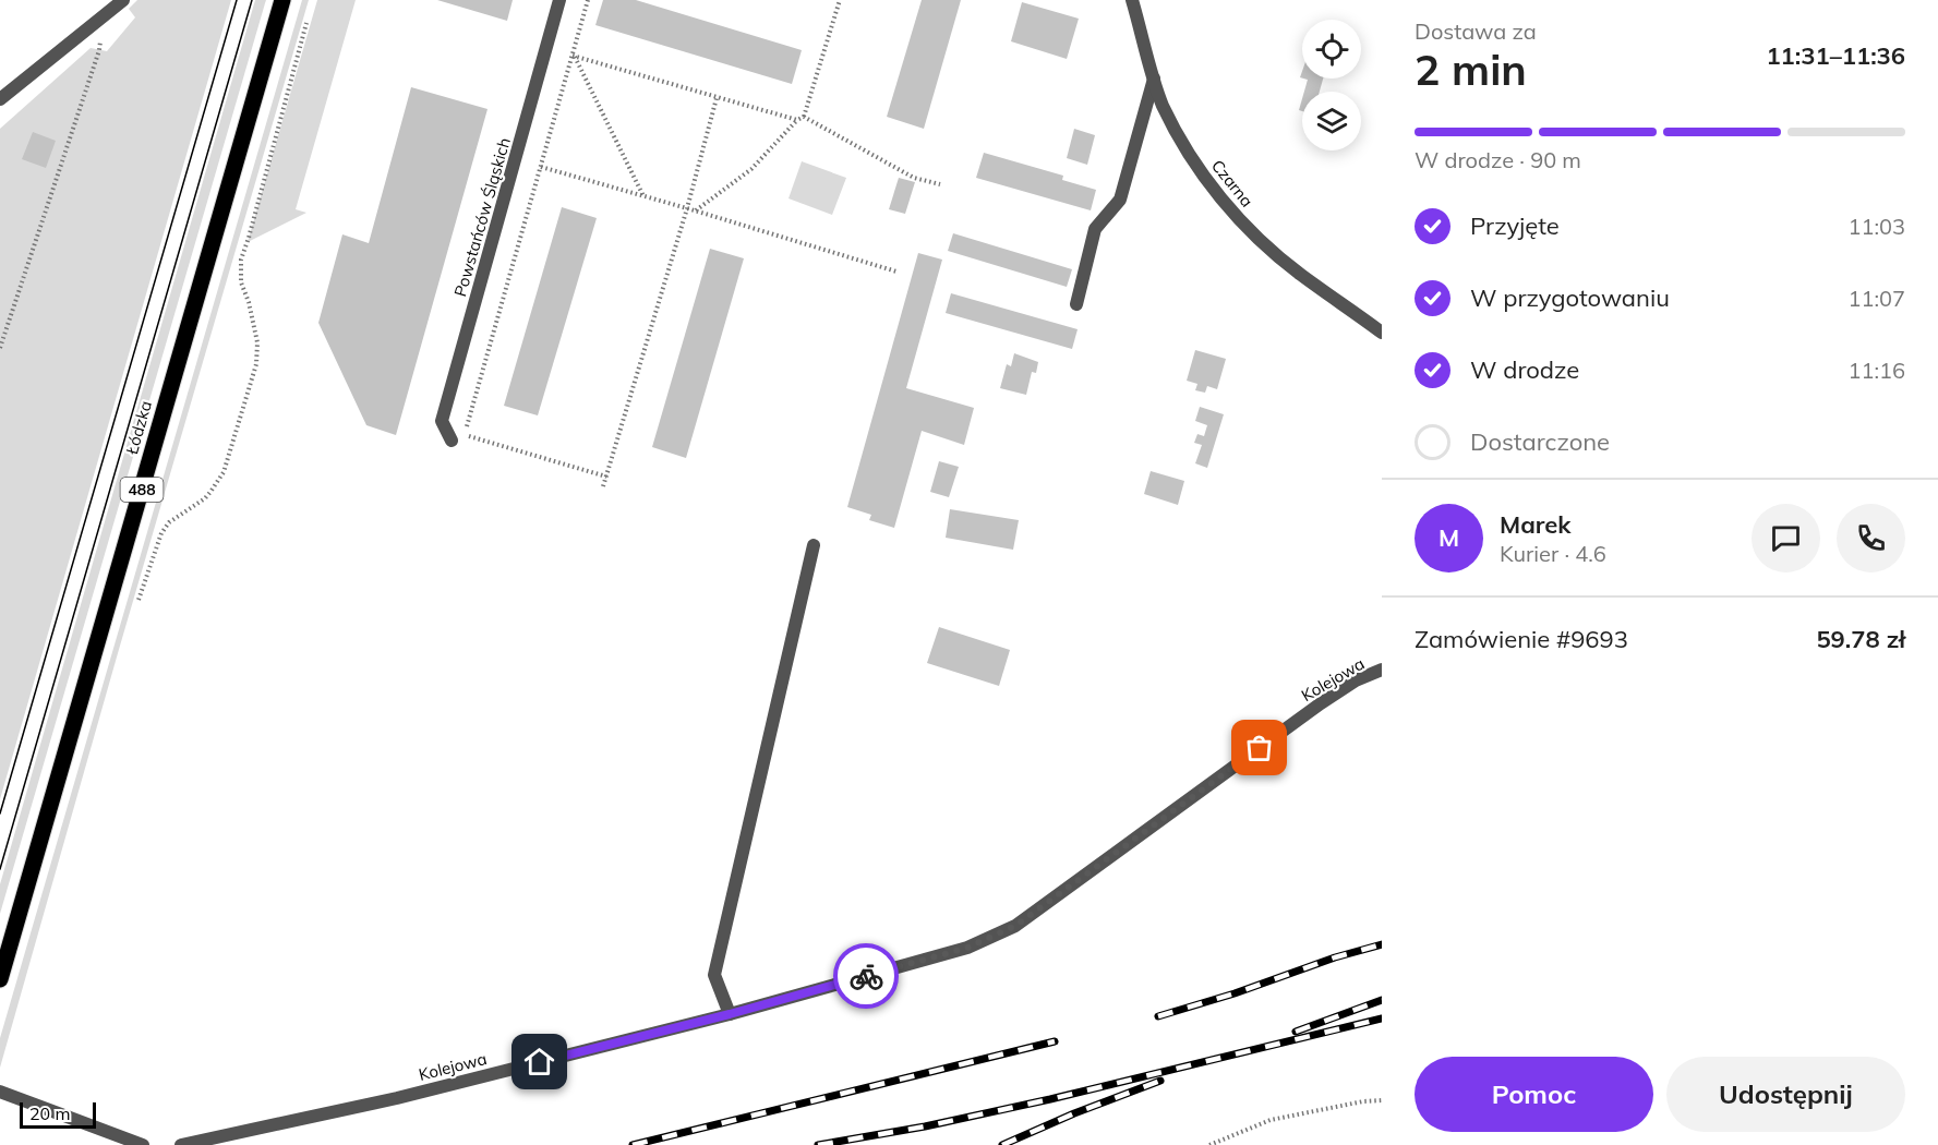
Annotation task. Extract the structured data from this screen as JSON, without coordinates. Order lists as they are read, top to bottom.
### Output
{
  "streets": {
    "main road": ["Łódzka", "488"],
    "street": ["Czarna", "Powstańców Śląskich", "Kolejowa"]
  },
  "scale_bar": "20 m",
  "page": {
    "heading": ["2 min", "Dostawa za", "11:31–11:36"],
    "panel": [
      "Marek",
      "Kurier · 4.6",
      "Zamówienie #9693",
      "59.78 zł"
    ],
    "bar": "W drodze · 90 m",
    "list": [
      ["Przyjęte", "11:03"],
      ["W przygotowaniu", "11:07"],
      ["W drodze", "11:16"],
      "Dostarczone"
    ],
    "round": "M",
    "buttons": ["Pomoc", "Udostępnij"],
    "scale": "20 m"
  }
}
